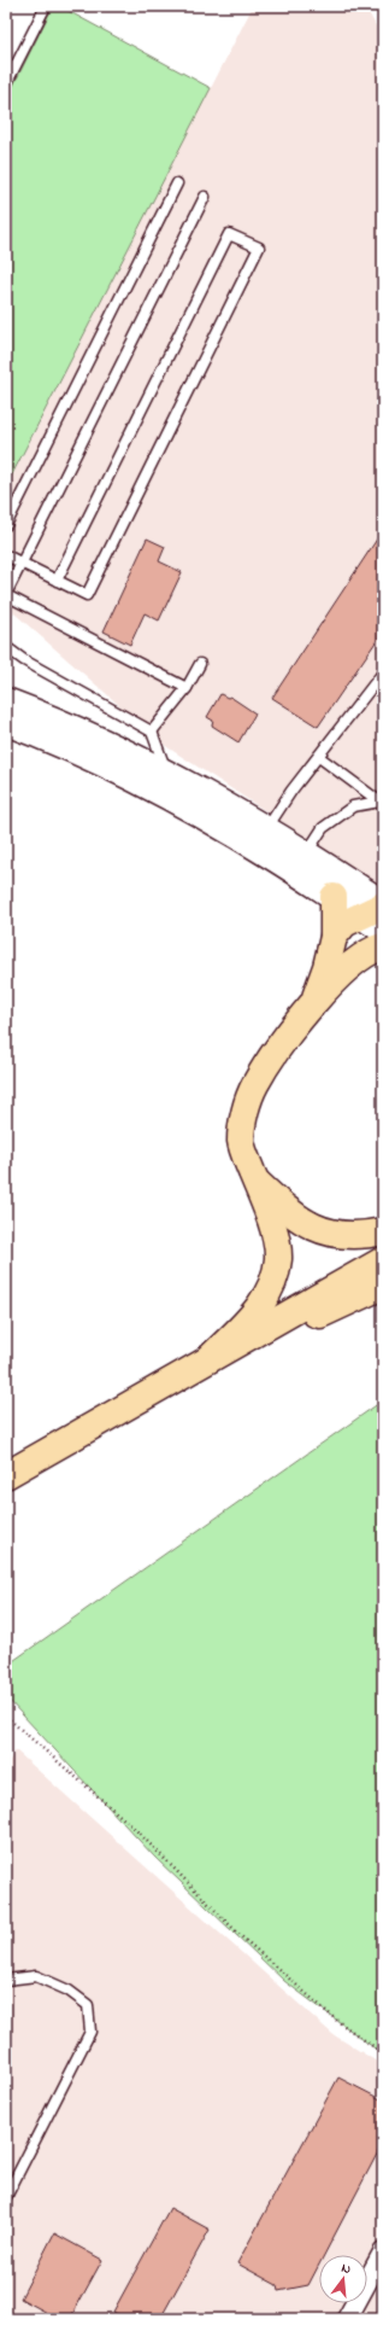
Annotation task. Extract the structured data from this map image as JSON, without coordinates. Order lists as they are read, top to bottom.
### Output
{
  "north": "top"
}
